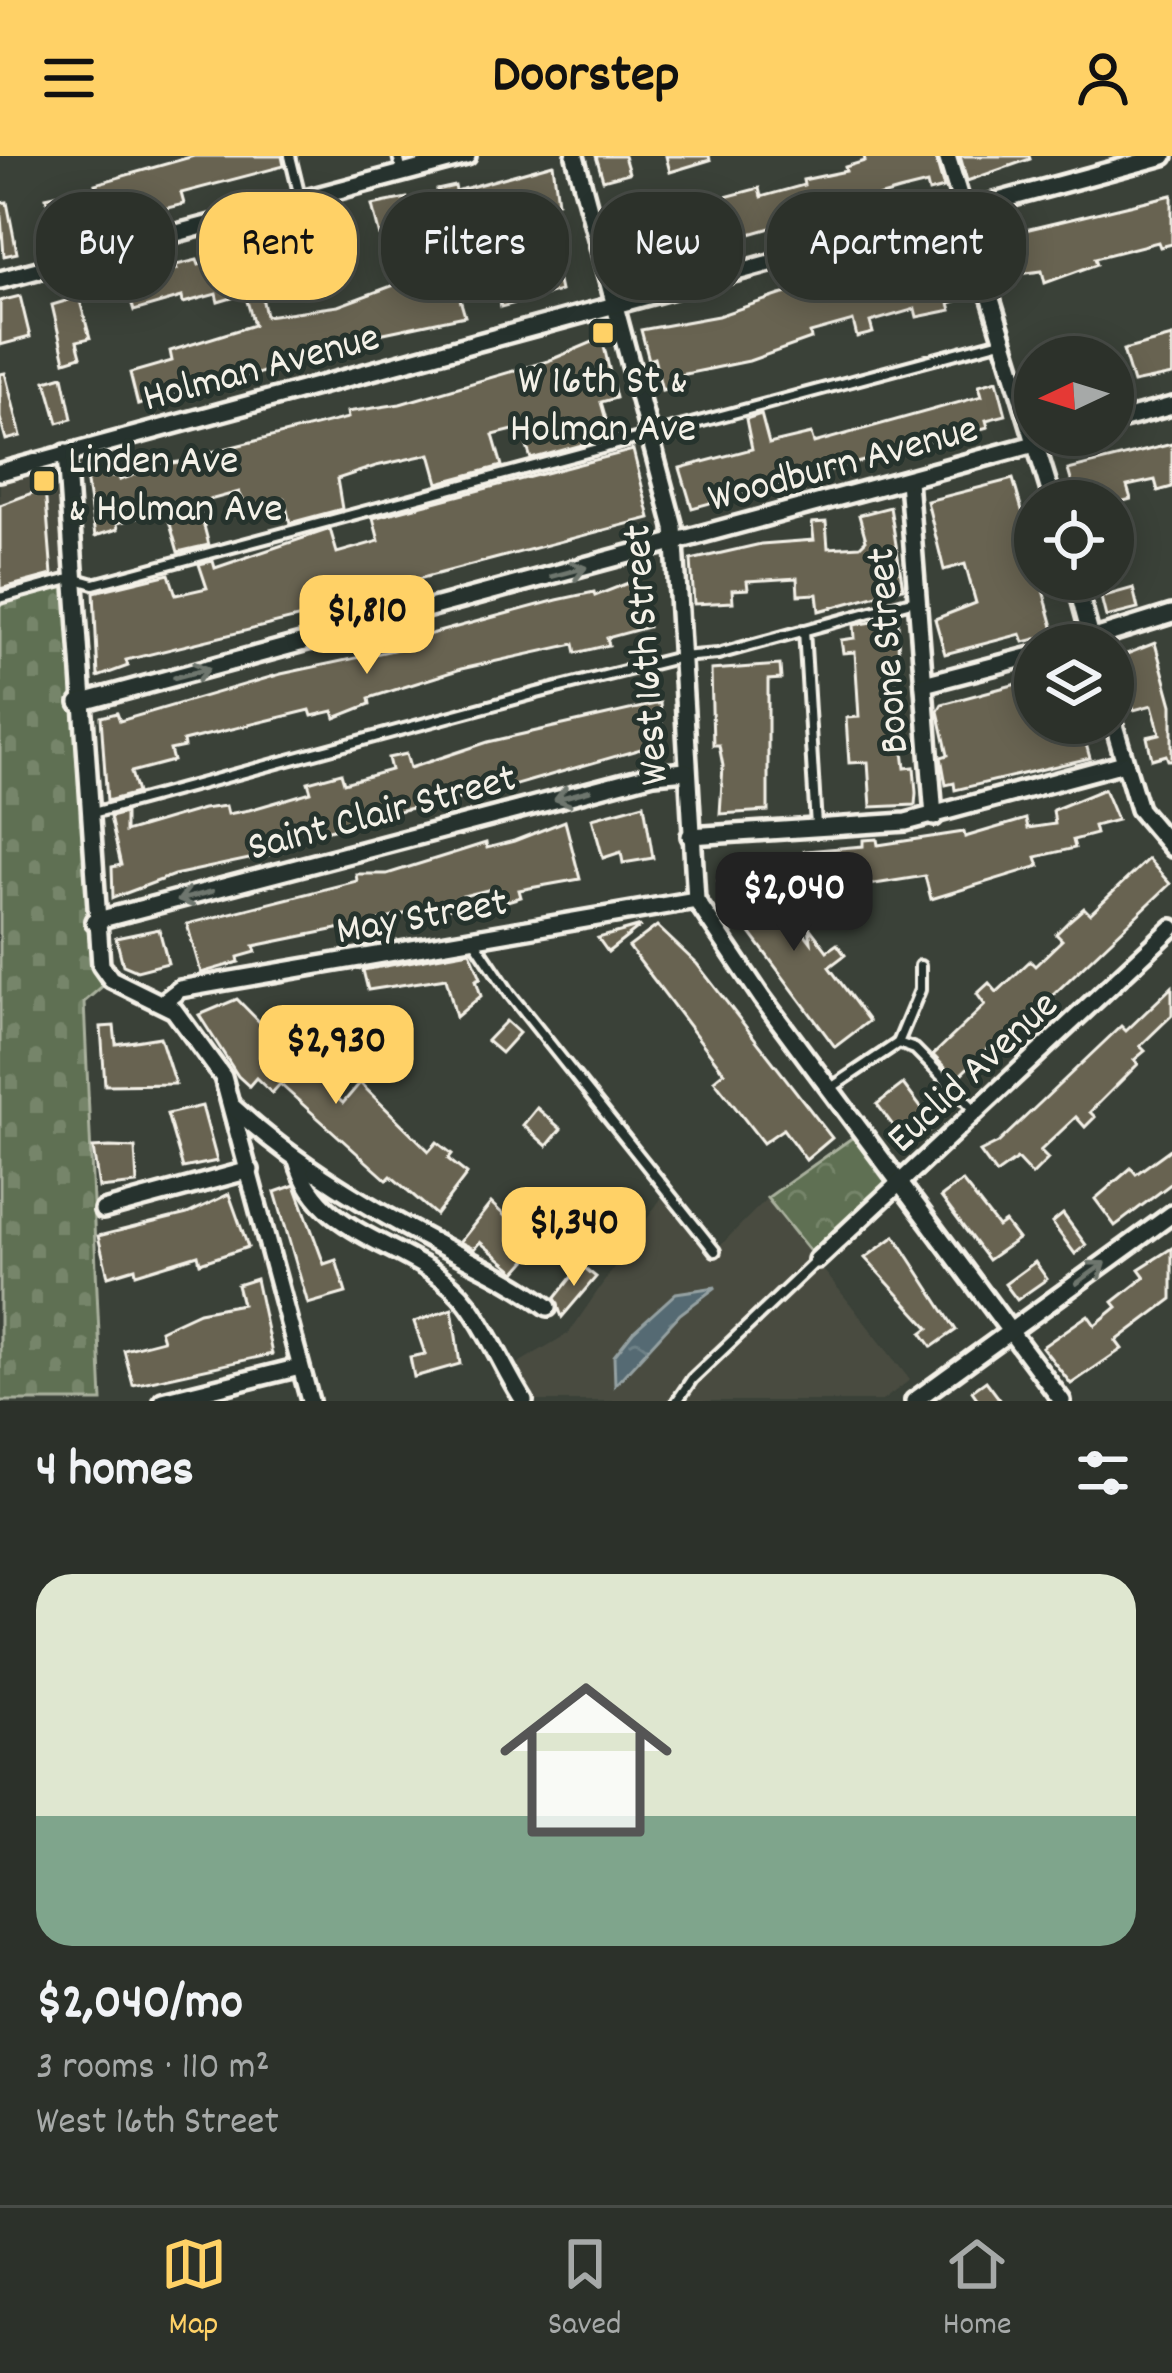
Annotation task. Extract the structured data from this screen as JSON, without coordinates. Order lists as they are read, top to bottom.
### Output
{
  "streets": {
    "street": [
      "Holman Avenue",
      "Woodburn Avenue",
      "Boone Street",
      "West 16th Street",
      "Saint Clair Street",
      "May Street",
      "Euclid Avenue"
    ]
  },
  "crossings": [
    ["Holman Avenue", "West 16th Street"],
    ["Woodburn Avenue", "Boone Street"],
    ["Woodburn Avenue", "West 16th Street"],
    ["West 16th Street", "Saint Clair Street"],
    ["West 16th Street", "May Street"]
  ],
  "one_way": ["Woodburn Avenue", "Saint Clair Street"],
  "places": {
    "transit": ["W 16th St & Holman Ave", "Linden Ave & Holman Ave"]
  },
  "north": "left",
  "page": {
    "header": "Doorstep",
    "chip": [
      "Buy",
      "Rent",
      "Filters",
      "New",
      "Apartment"
    ],
    "price": [
      "$1,810",
      "$2,040",
      "$2,930",
      "$1,340"
    ],
    "heading": "4 homes",
    "list": [
      {
        "name": "$2,040/mo",
        "note": "3 rooms · 110 m² · West 16th Street"
      }
    ],
    "tabs": ["Map", "Saved", "Home"]
  }
}
